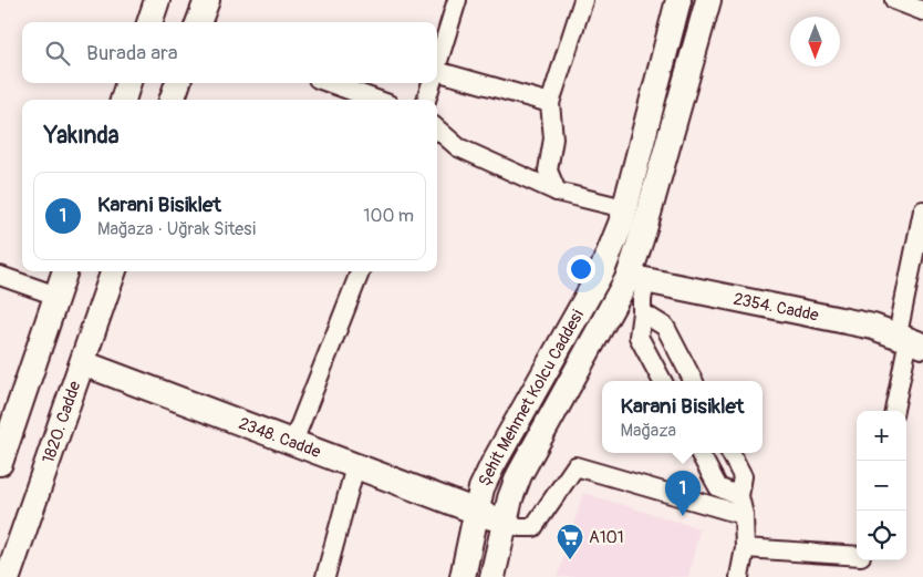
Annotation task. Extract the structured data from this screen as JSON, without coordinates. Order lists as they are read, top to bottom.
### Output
{
  "streets": {
    "street": [
      "2354. Cadde",
      "Şehit Mehmet Kolcu Caddesi",
      "1820. Cadde",
      "2348. Cadde"
    ]
  },
  "crossings": [
    ["2354. Cadde", "Şehit Mehmet Kolcu Caddesi"],
    ["Şehit Mehmet Kolcu Caddesi", "2348. Cadde"],
    ["1820. Cadde", "2348. Cadde"]
  ],
  "places": {
    "supermarket": ["A101"]
  },
  "north": "bottom",
  "page": {
    "search": "Burada ara",
    "heading": "Yakında",
    "list": [
      {
        "mark": "1",
        "name": "Karani Bisiklet",
        "note": "Mağaza · Uğrak Sitesi",
        "value": "100 m"
      }
    ],
    "popup": ["Karani Bisiklet", "Mağaza"],
    "map_buttons": ["+", "−"],
    "pins": "1"
  }
}
